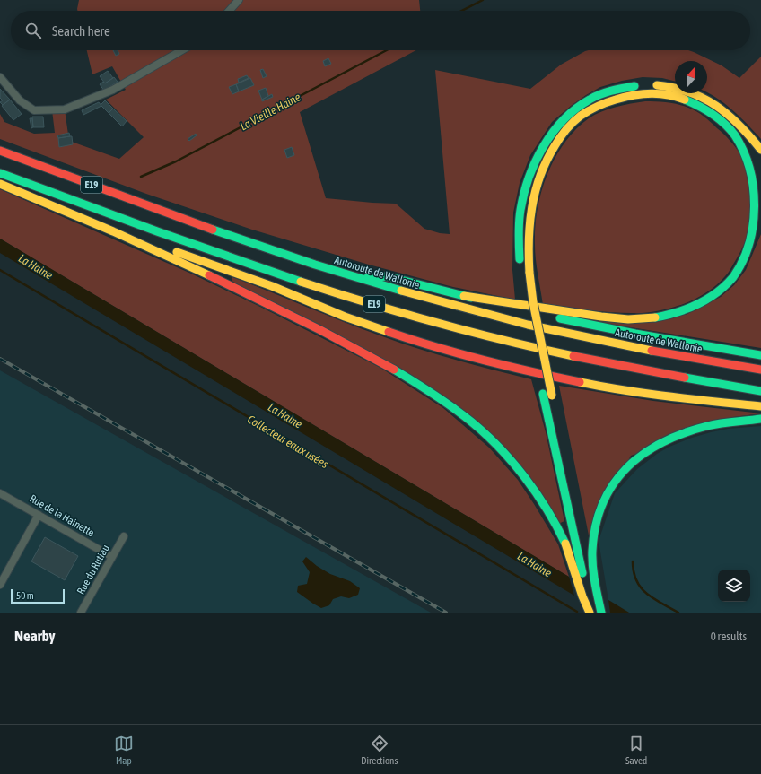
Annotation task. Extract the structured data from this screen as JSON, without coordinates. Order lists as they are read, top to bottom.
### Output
{
  "streets": {
    "highway": ["E19", "Autoroute de Wallonie"],
    "street": ["Rue de la Hainette", "Rue du Rutiau"]
  },
  "crossings": [
    ["Rue de la Hainette", "Rue du Rutiau"]
  ],
  "water": ["La Vieille Haine", "La Haine", "Collecteur eaux usées"],
  "scale_bar": "50 m",
  "north": "top",
  "page": {
    "search": "Search here",
    "scale": "50 m",
    "heading": ["Nearby", "0 results"],
    "nav": ["Map", "Directions", "Saved"]
  }
}
